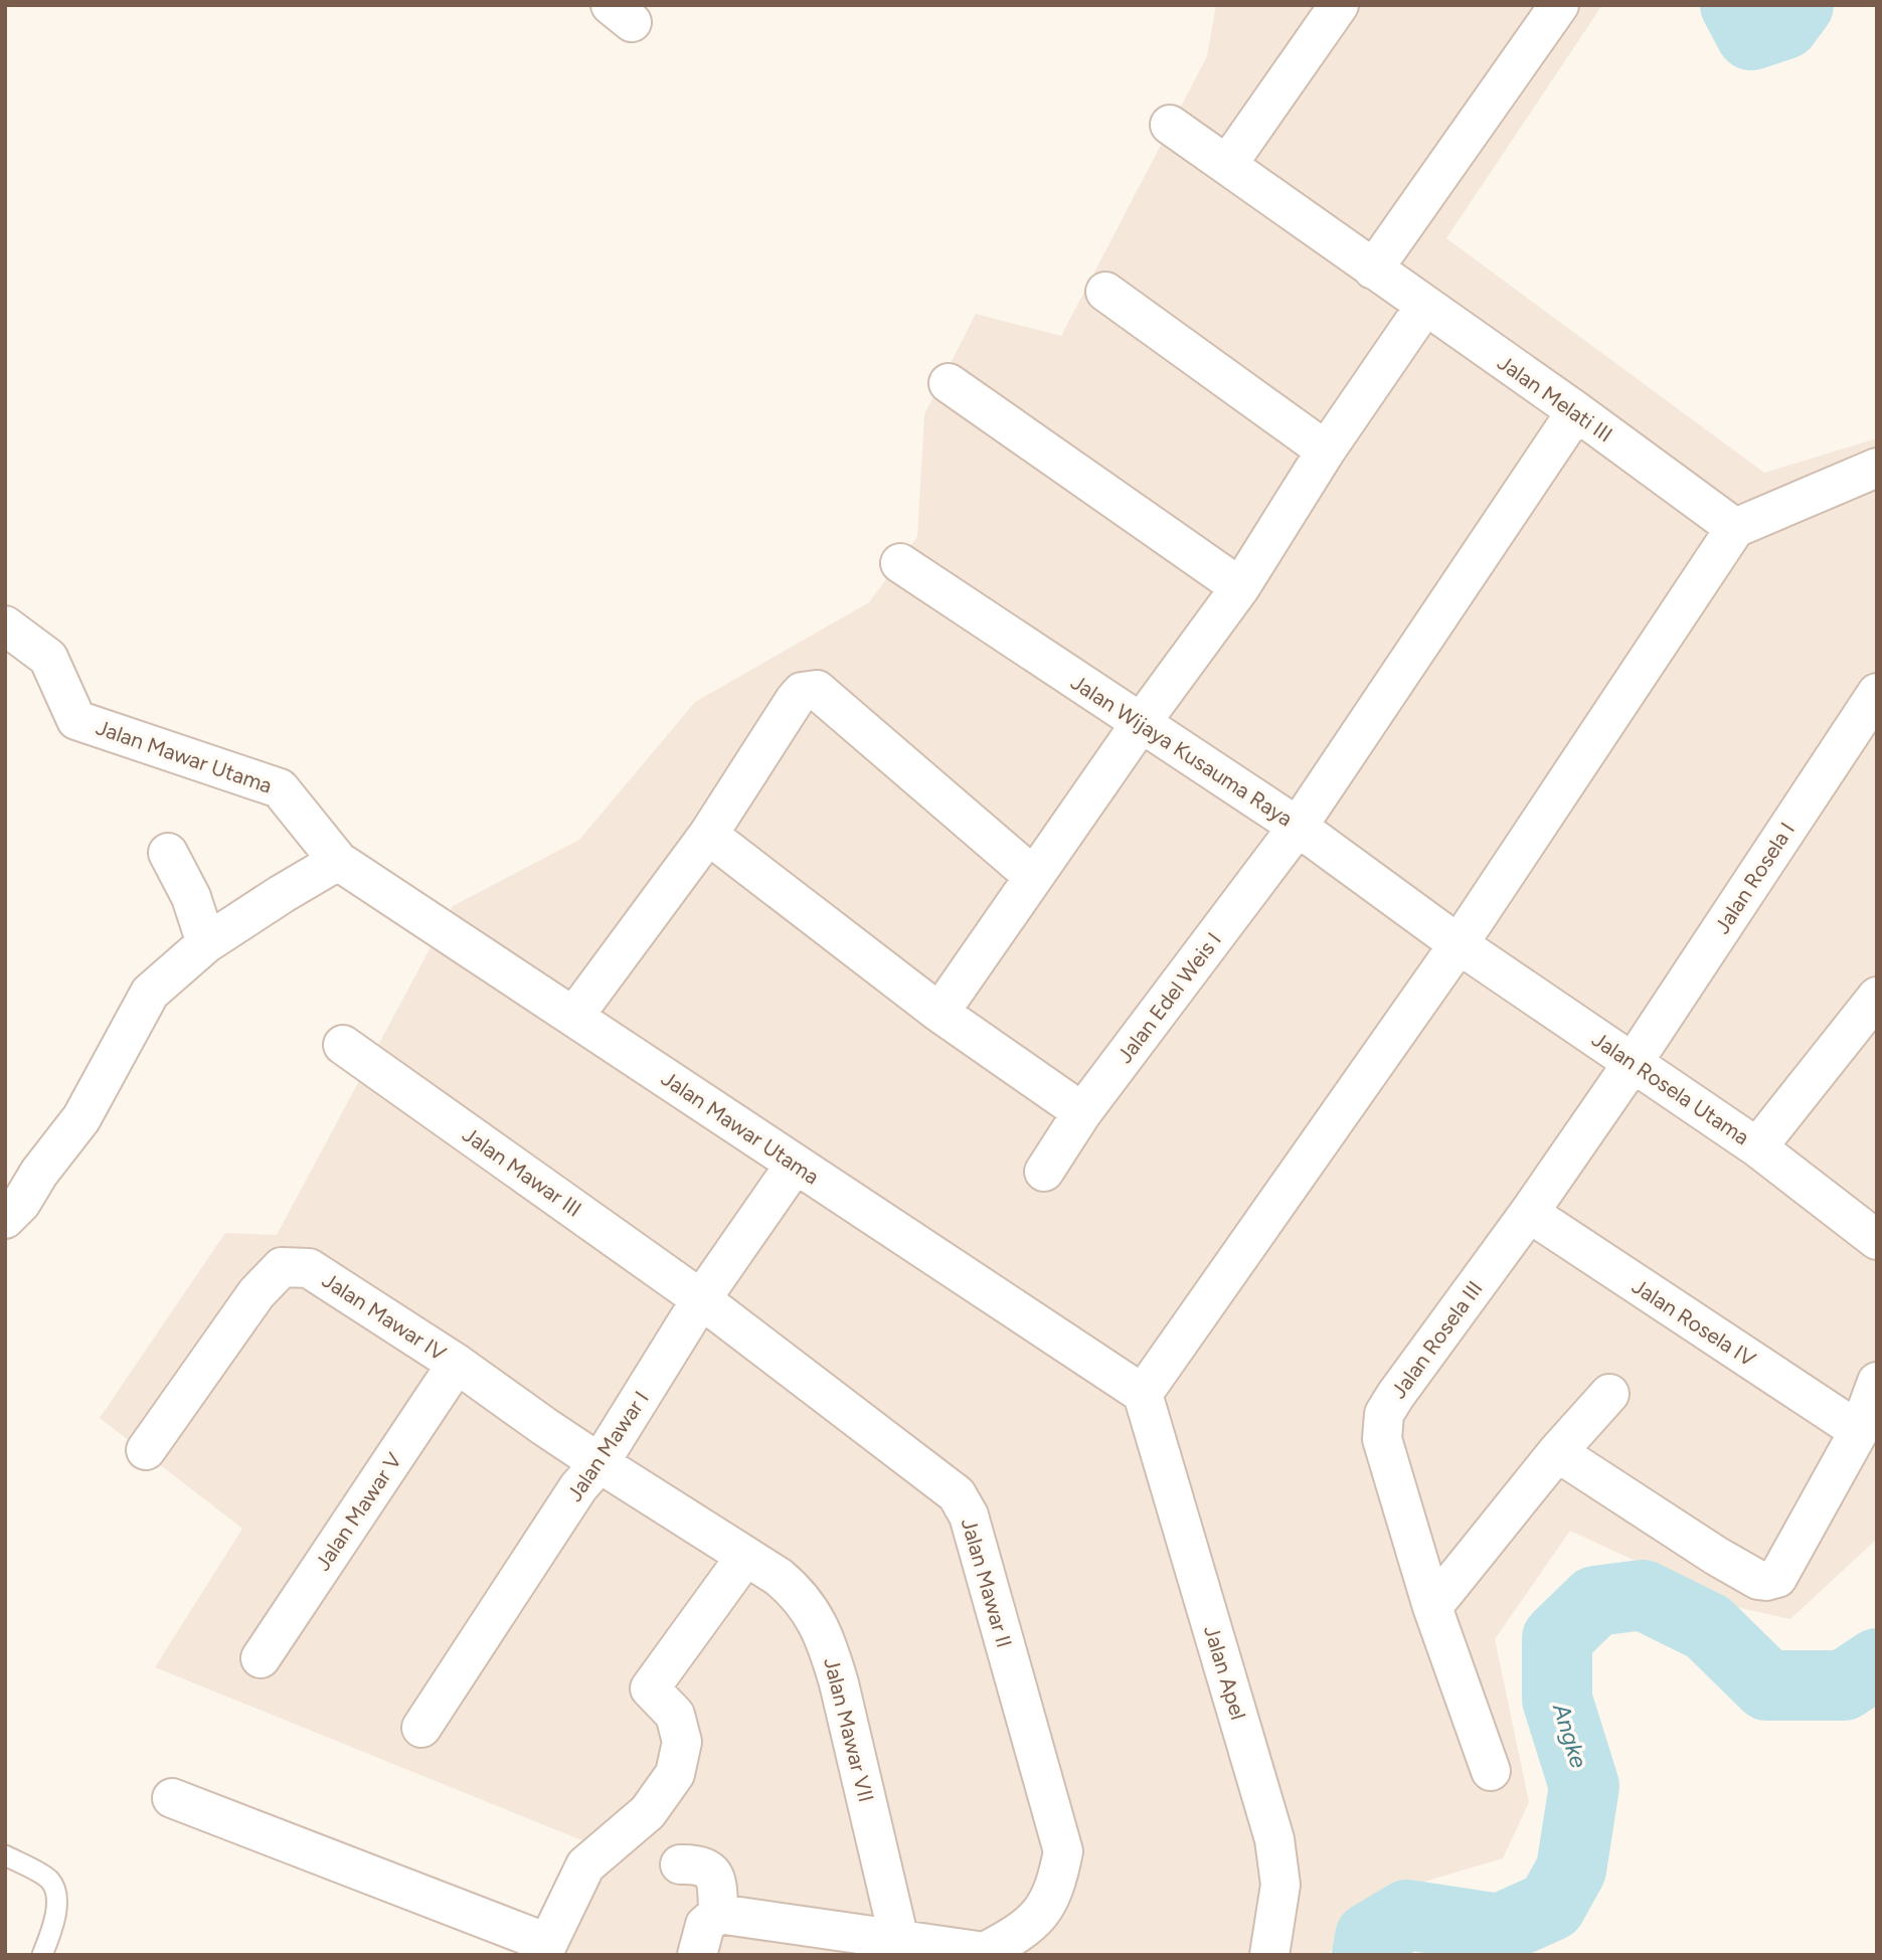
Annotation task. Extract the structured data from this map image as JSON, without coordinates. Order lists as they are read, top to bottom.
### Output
{
  "streets": {
    "street": [
      "Jalan Melati III",
      "Jalan Wijaya Kusauma Raya",
      "Jalan Mawar Utama",
      "Jalan Rosela I",
      "Jalan Edel Weis I",
      "Jalan Rosela Utama",
      "Jalan Mawar III",
      "Jalan Mawar IV",
      "Jalan Rosela IV",
      "Jalan Rosela III",
      "Jalan Mawar I",
      "Jalan Mawar V",
      "Jalan Mawar II",
      "Jalan Apel",
      "Jalan Mawar VII"
    ]
  },
  "crossings": [
    ["Jalan Melati III", "Jalan Edel Weis I"],
    ["Jalan Wijaya Kusauma Raya", "Jalan Edel Weis I"],
    ["Jalan Wijaya Kusauma Raya", "Jalan Rosela Utama"],
    ["Jalan Mawar Utama", "Jalan Mawar I"],
    ["Jalan Mawar Utama", "Jalan Apel"],
    ["Jalan Rosela I", "Jalan Rosela Utama"],
    ["Jalan Rosela I", "Jalan Rosela III"],
    ["Jalan Rosela Utama", "Jalan Rosela III"],
    ["Jalan Mawar III", "Jalan Mawar I"],
    ["Jalan Mawar III", "Jalan Mawar II"],
    ["Jalan Mawar IV", "Jalan Mawar I"],
    ["Jalan Mawar IV", "Jalan Mawar V"],
    ["Jalan Mawar IV", "Jalan Mawar VII"],
    ["Jalan Rosela IV", "Jalan Rosela III"],
    ["Jalan Mawar I", "Jalan Mawar II"],
    ["Jalan Mawar I", "Jalan Mawar VII"]
  ],
  "water": ["Angke"]
}
